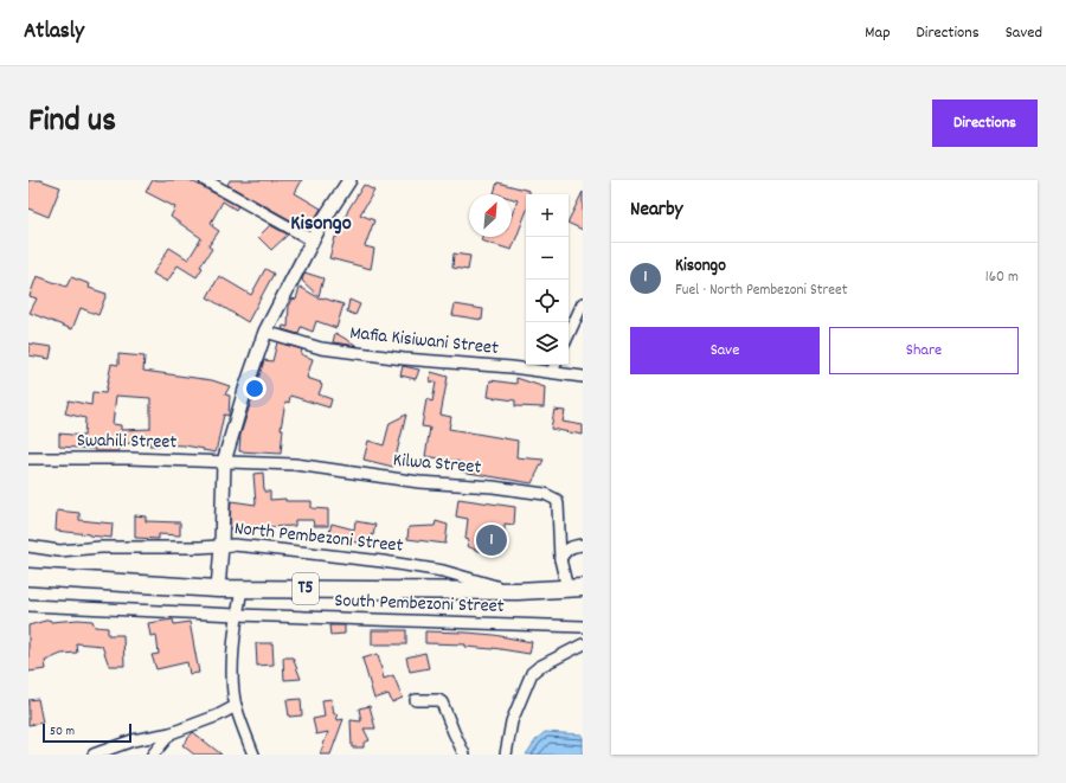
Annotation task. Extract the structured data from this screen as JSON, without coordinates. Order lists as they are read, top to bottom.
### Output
{
  "streets": {
    "highway": ["T5"],
    "street": [
      "Mafia Kisiwani Street",
      "Swahili Street",
      "Kilwa Street",
      "North Pembezoni Street",
      "South Pembezoni Street"
    ]
  },
  "crossings": [
    ["Swahili Street", "Kilwa Street"],
    ["Kilwa Street", "T5"],
    ["North Pembezoni Street", "T5"]
  ],
  "districts": ["Kisongo"],
  "scale_bar": "50 m",
  "north": "top right",
  "page": {
    "header": "Atlasly",
    "nav": ["Map", "Directions", "Saved"],
    "title": "Find us",
    "buttons": [
      "Directions",
      ["Save", "Share"]
    ],
    "heading": "Nearby",
    "map_buttons": ["+", "−"],
    "list": [
      {
        "mark": "1",
        "name": "Kisongo",
        "note": "Fuel · North Pembezoni Street",
        "value": "160 m"
      }
    ],
    "pins": "1",
    "scale": "50 m"
  }
}
